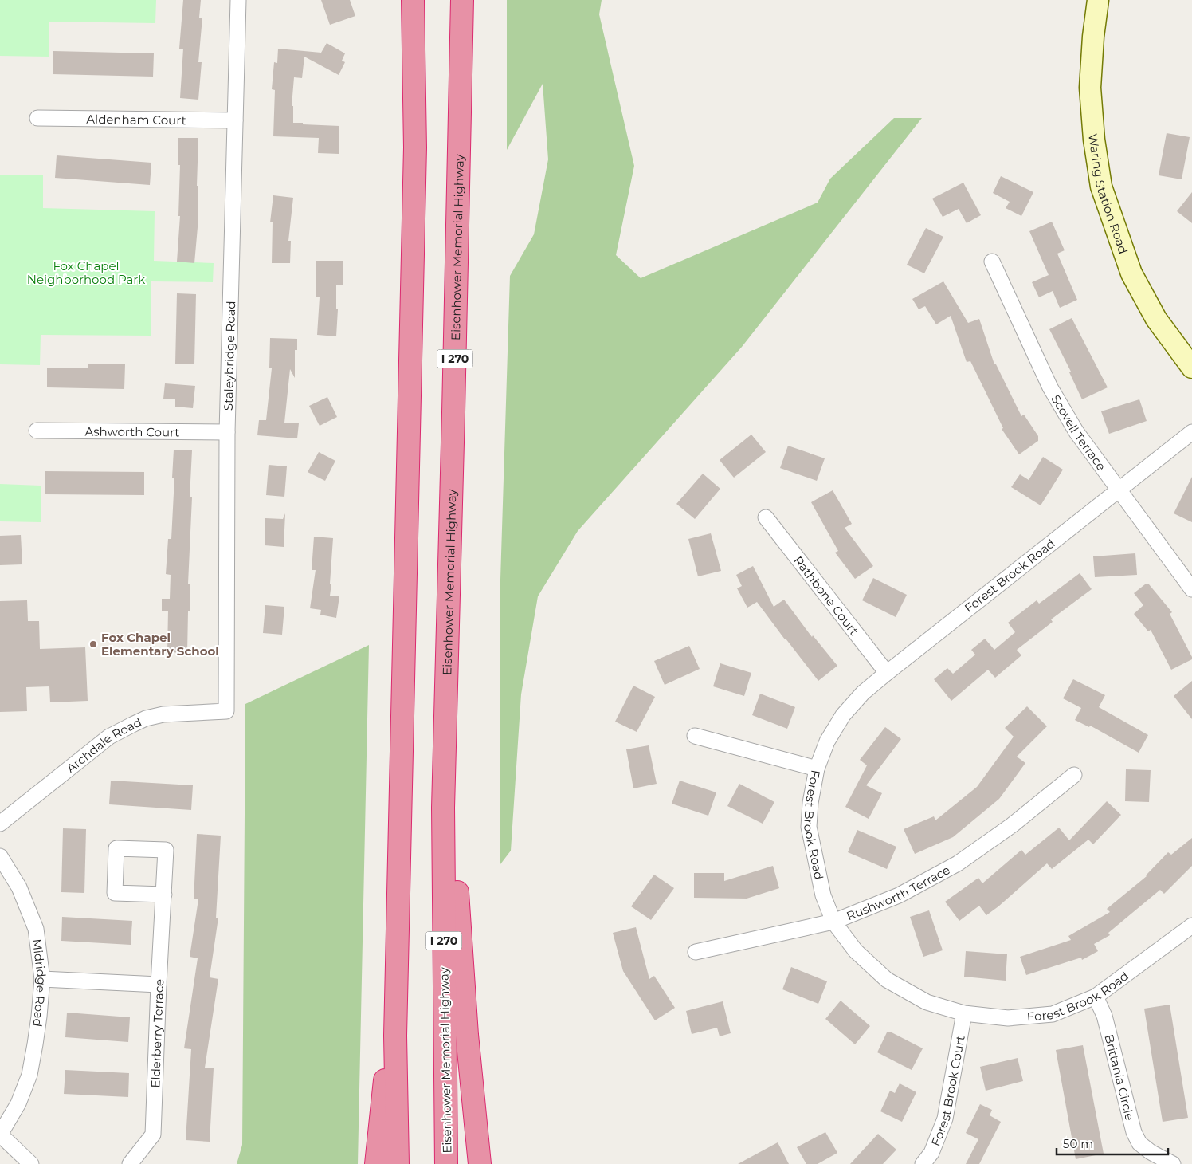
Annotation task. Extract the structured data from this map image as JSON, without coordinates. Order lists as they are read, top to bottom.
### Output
{
  "streets": {
    "highway": ["Eisenhower Memorial Highway", "I 270"],
    "street": [
      "Aldenham Court",
      "Waring Station Road",
      "Staleybridge Road",
      "Ashworth Court",
      "Scovell Terrace",
      "Forest Brook Road",
      "Rathbone Court",
      "Archdale Road",
      "Rushworth Terrace",
      "Midridge Road",
      "Elderberry Terrace",
      "Brittania Circle",
      "Forest Brook Court"
    ]
  },
  "crossings": [
    ["Aldenham Court", "Staleybridge Road"],
    ["Staleybridge Road", "Ashworth Court"],
    ["Staleybridge Road", "Archdale Road"],
    ["Scovell Terrace", "Forest Brook Road"],
    ["Forest Brook Road", "Rathbone Court"],
    ["Forest Brook Road", "Rushworth Terrace"],
    ["Forest Brook Road", "Brittania Circle"],
    ["Forest Brook Road", "Forest Brook Court"]
  ],
  "parks": ["Fox Chapel Neighborhood Park"],
  "places": ["Fox Chapel Elementary School"],
  "scale_bar": "50 m"
}
